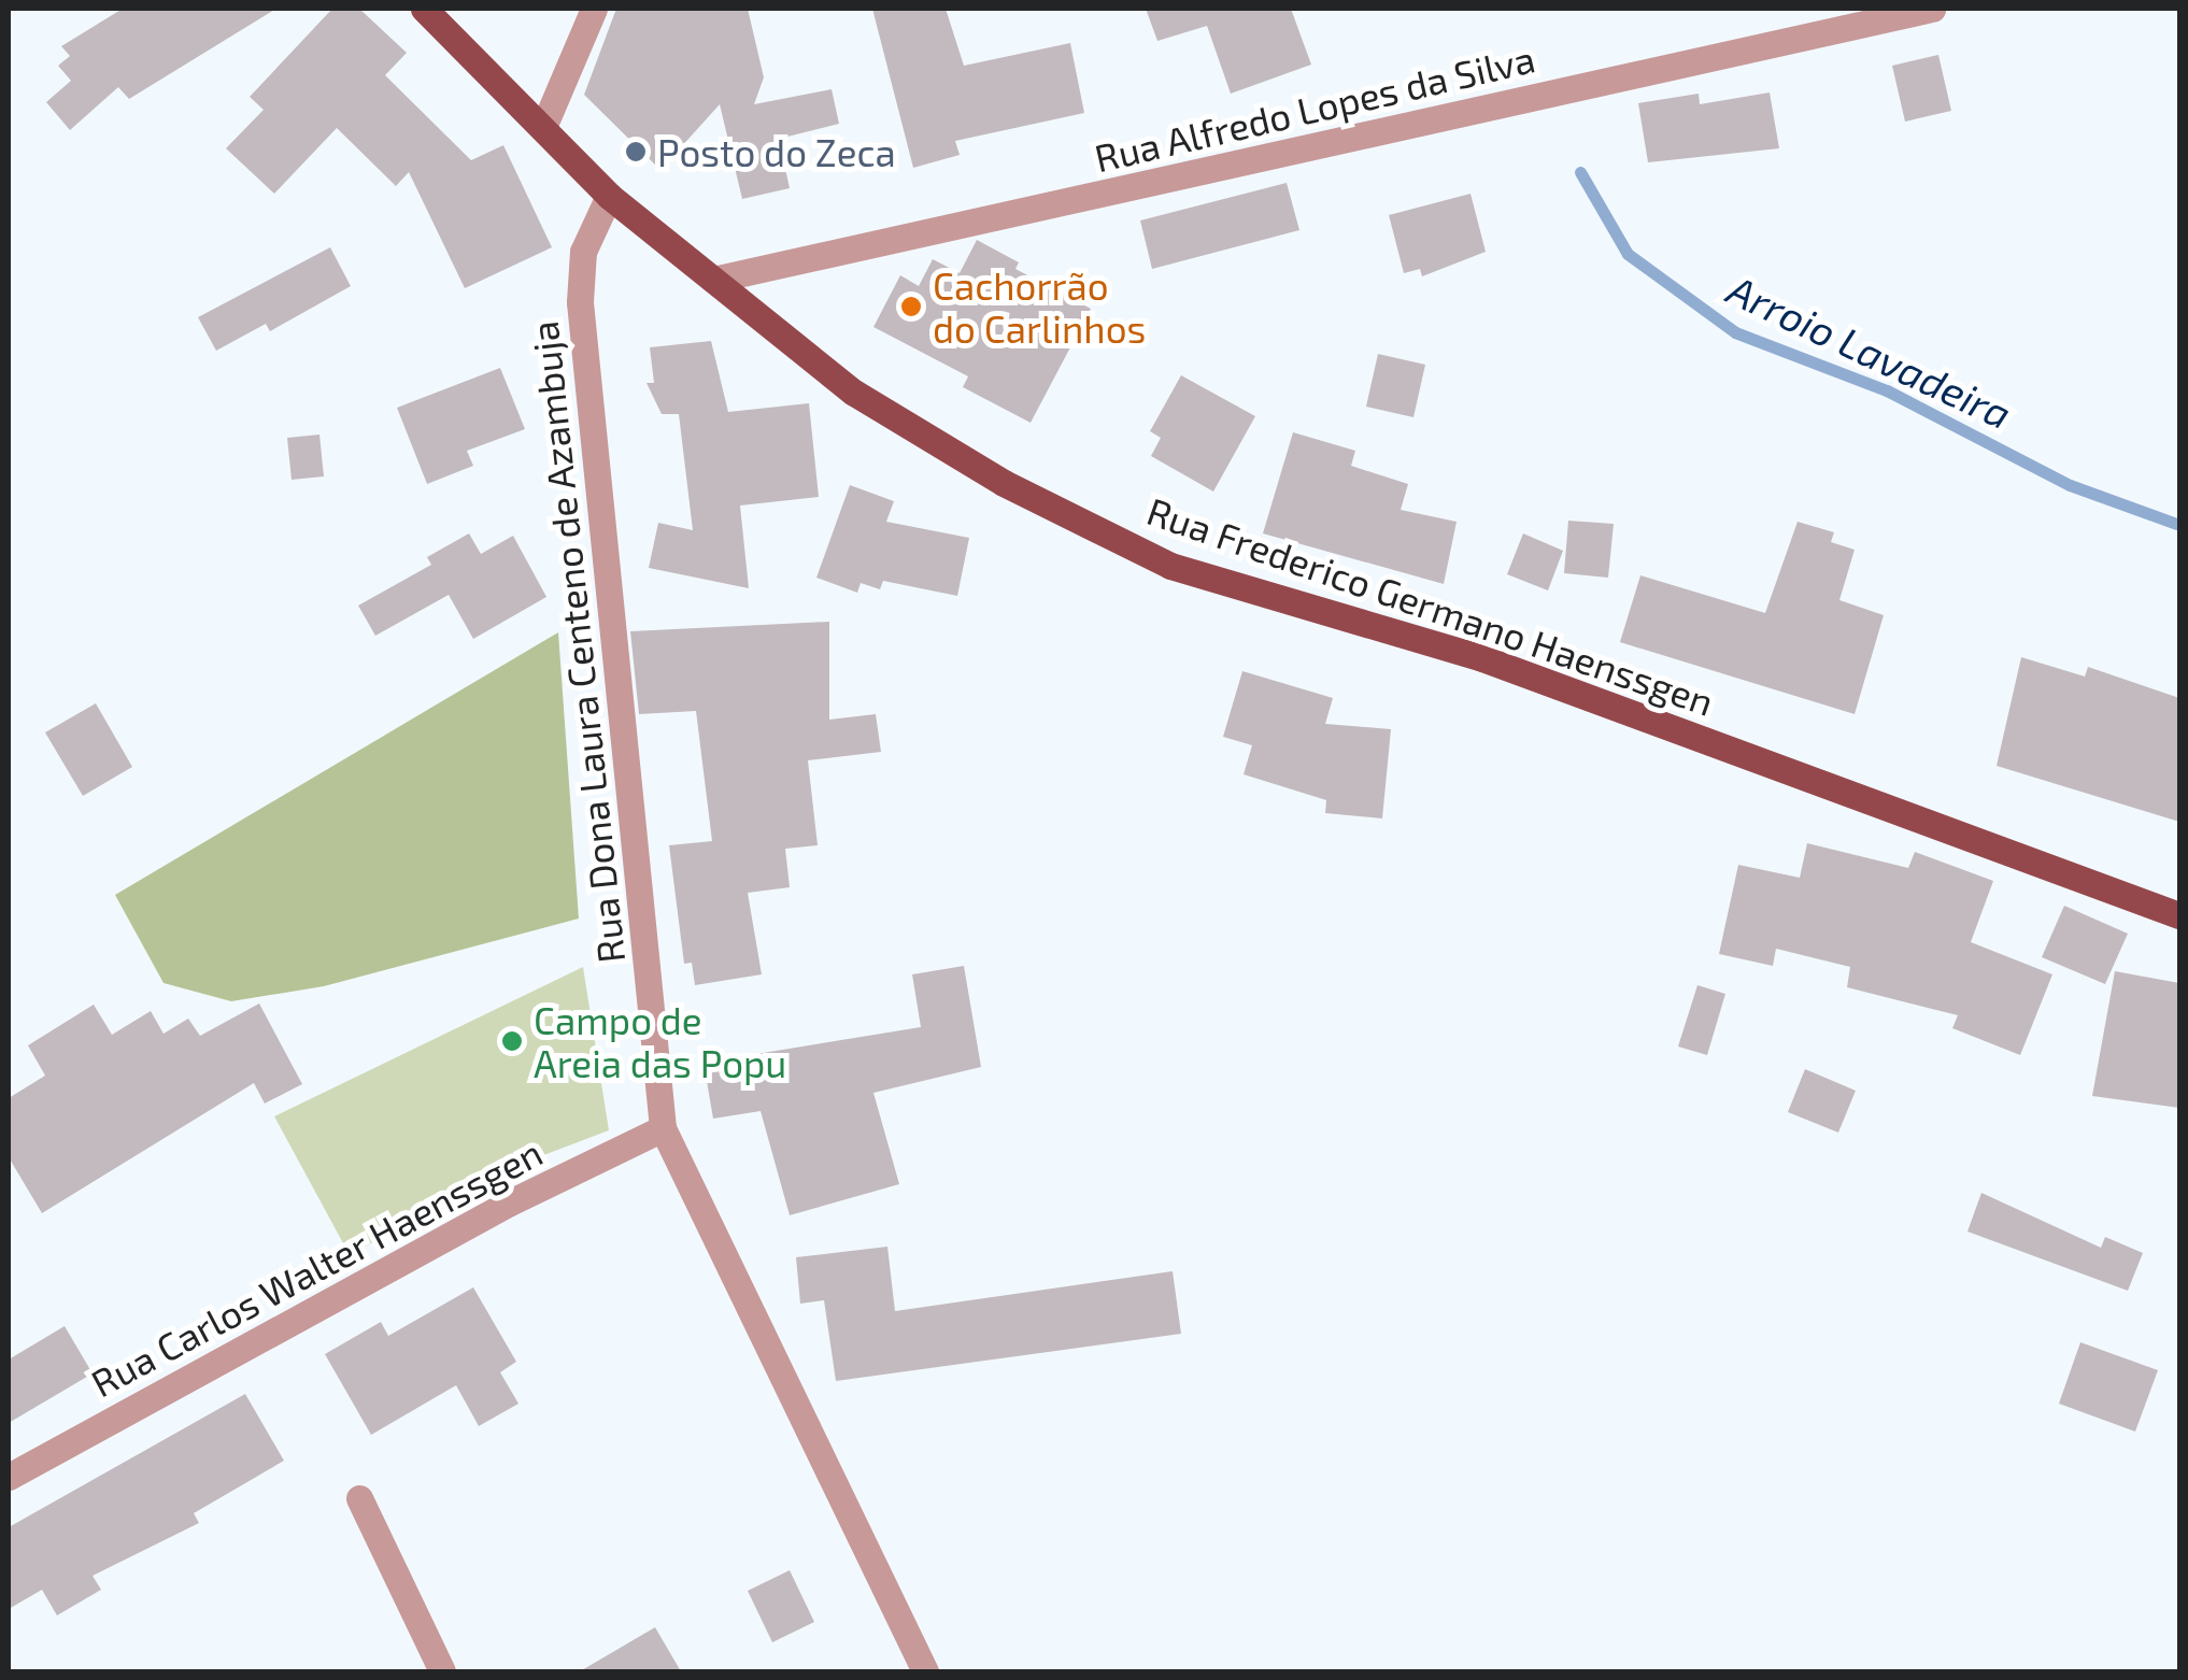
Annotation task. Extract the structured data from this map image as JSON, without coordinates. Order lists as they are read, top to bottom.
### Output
{
  "streets": {
    "main road": ["Rua Frederico Germano Haenssgen"],
    "street": ["Rua Alfredo Lopes da Silva", "Rua Dona Laura Centeno de Azambuja", "Rua Carlos Walter Haenssgen"]
  },
  "crossings": [
    ["Rua Alfredo Lopes da Silva", "Rua Frederico Germano Haenssgen"],
    ["Rua Frederico Germano Haenssgen", "Rua Dona Laura Centeno de Azambuja"],
    ["Rua Dona Laura Centeno de Azambuja", "Rua Carlos Walter Haenssgen"]
  ],
  "water": ["Arroio Lavadeira"],
  "places": ["Posto do Zeca", "Cachorrão do Carlinhos", "Campo de Areia das Popu"]
}
